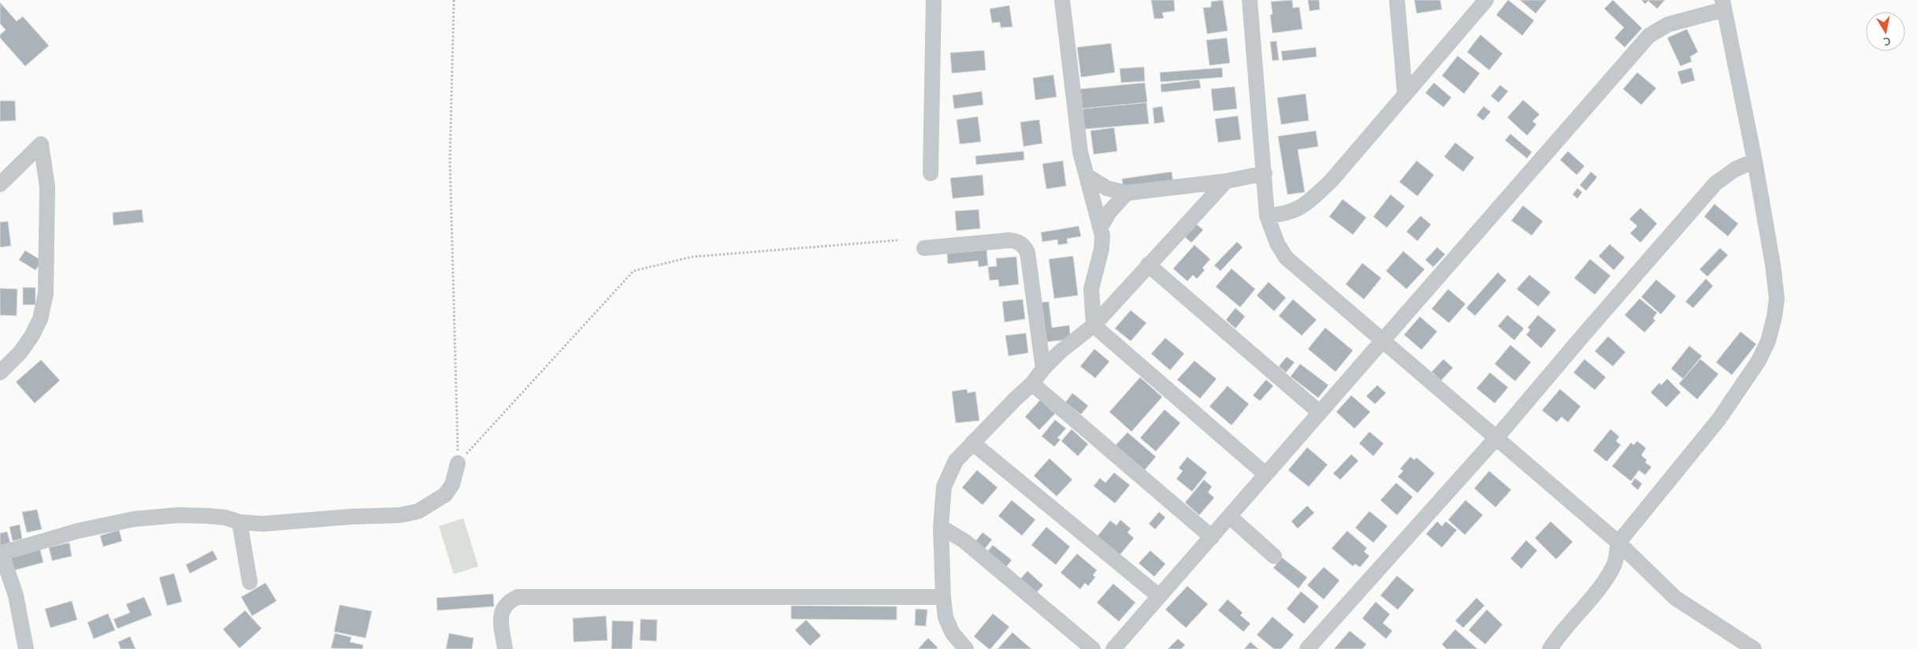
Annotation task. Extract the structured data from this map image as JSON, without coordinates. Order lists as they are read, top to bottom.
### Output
{
  "north": "bottom"
}
